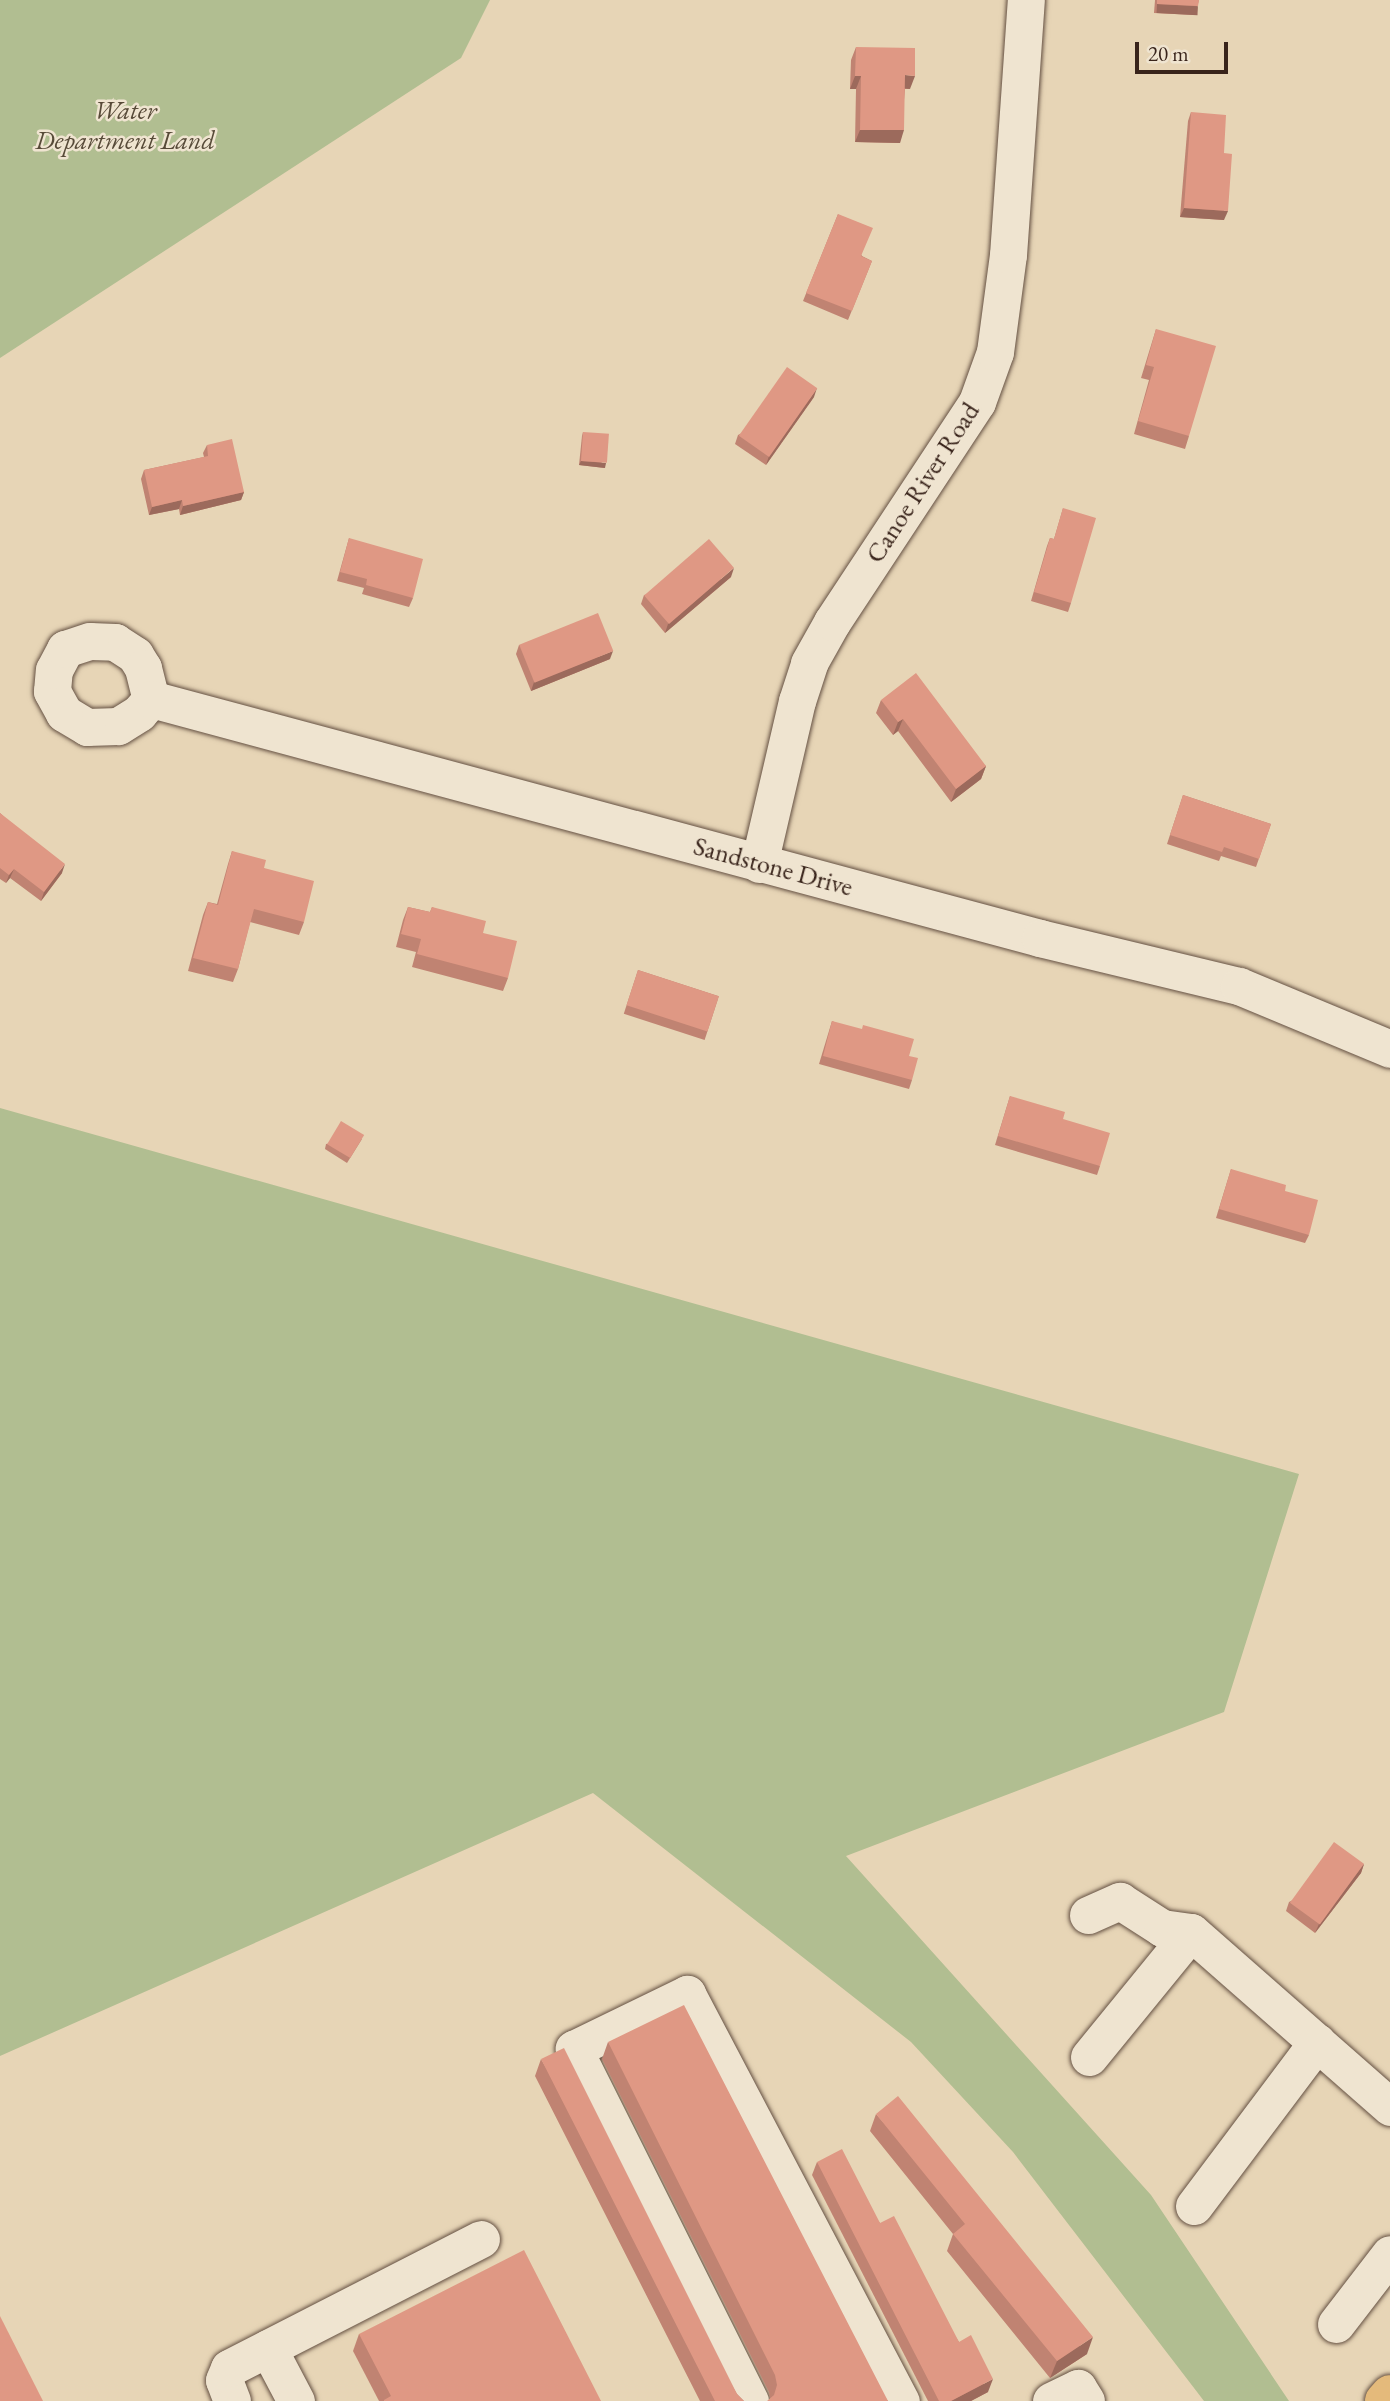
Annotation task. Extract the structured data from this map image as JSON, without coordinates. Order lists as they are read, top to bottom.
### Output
{
  "streets": {
    "street": ["Canoe River Road", "Sandstone Drive"]
  },
  "crossings": [
    ["Canoe River Road", "Sandstone Drive"]
  ],
  "parks": ["Water Department Land"],
  "scale_bar": "20 m"
}
